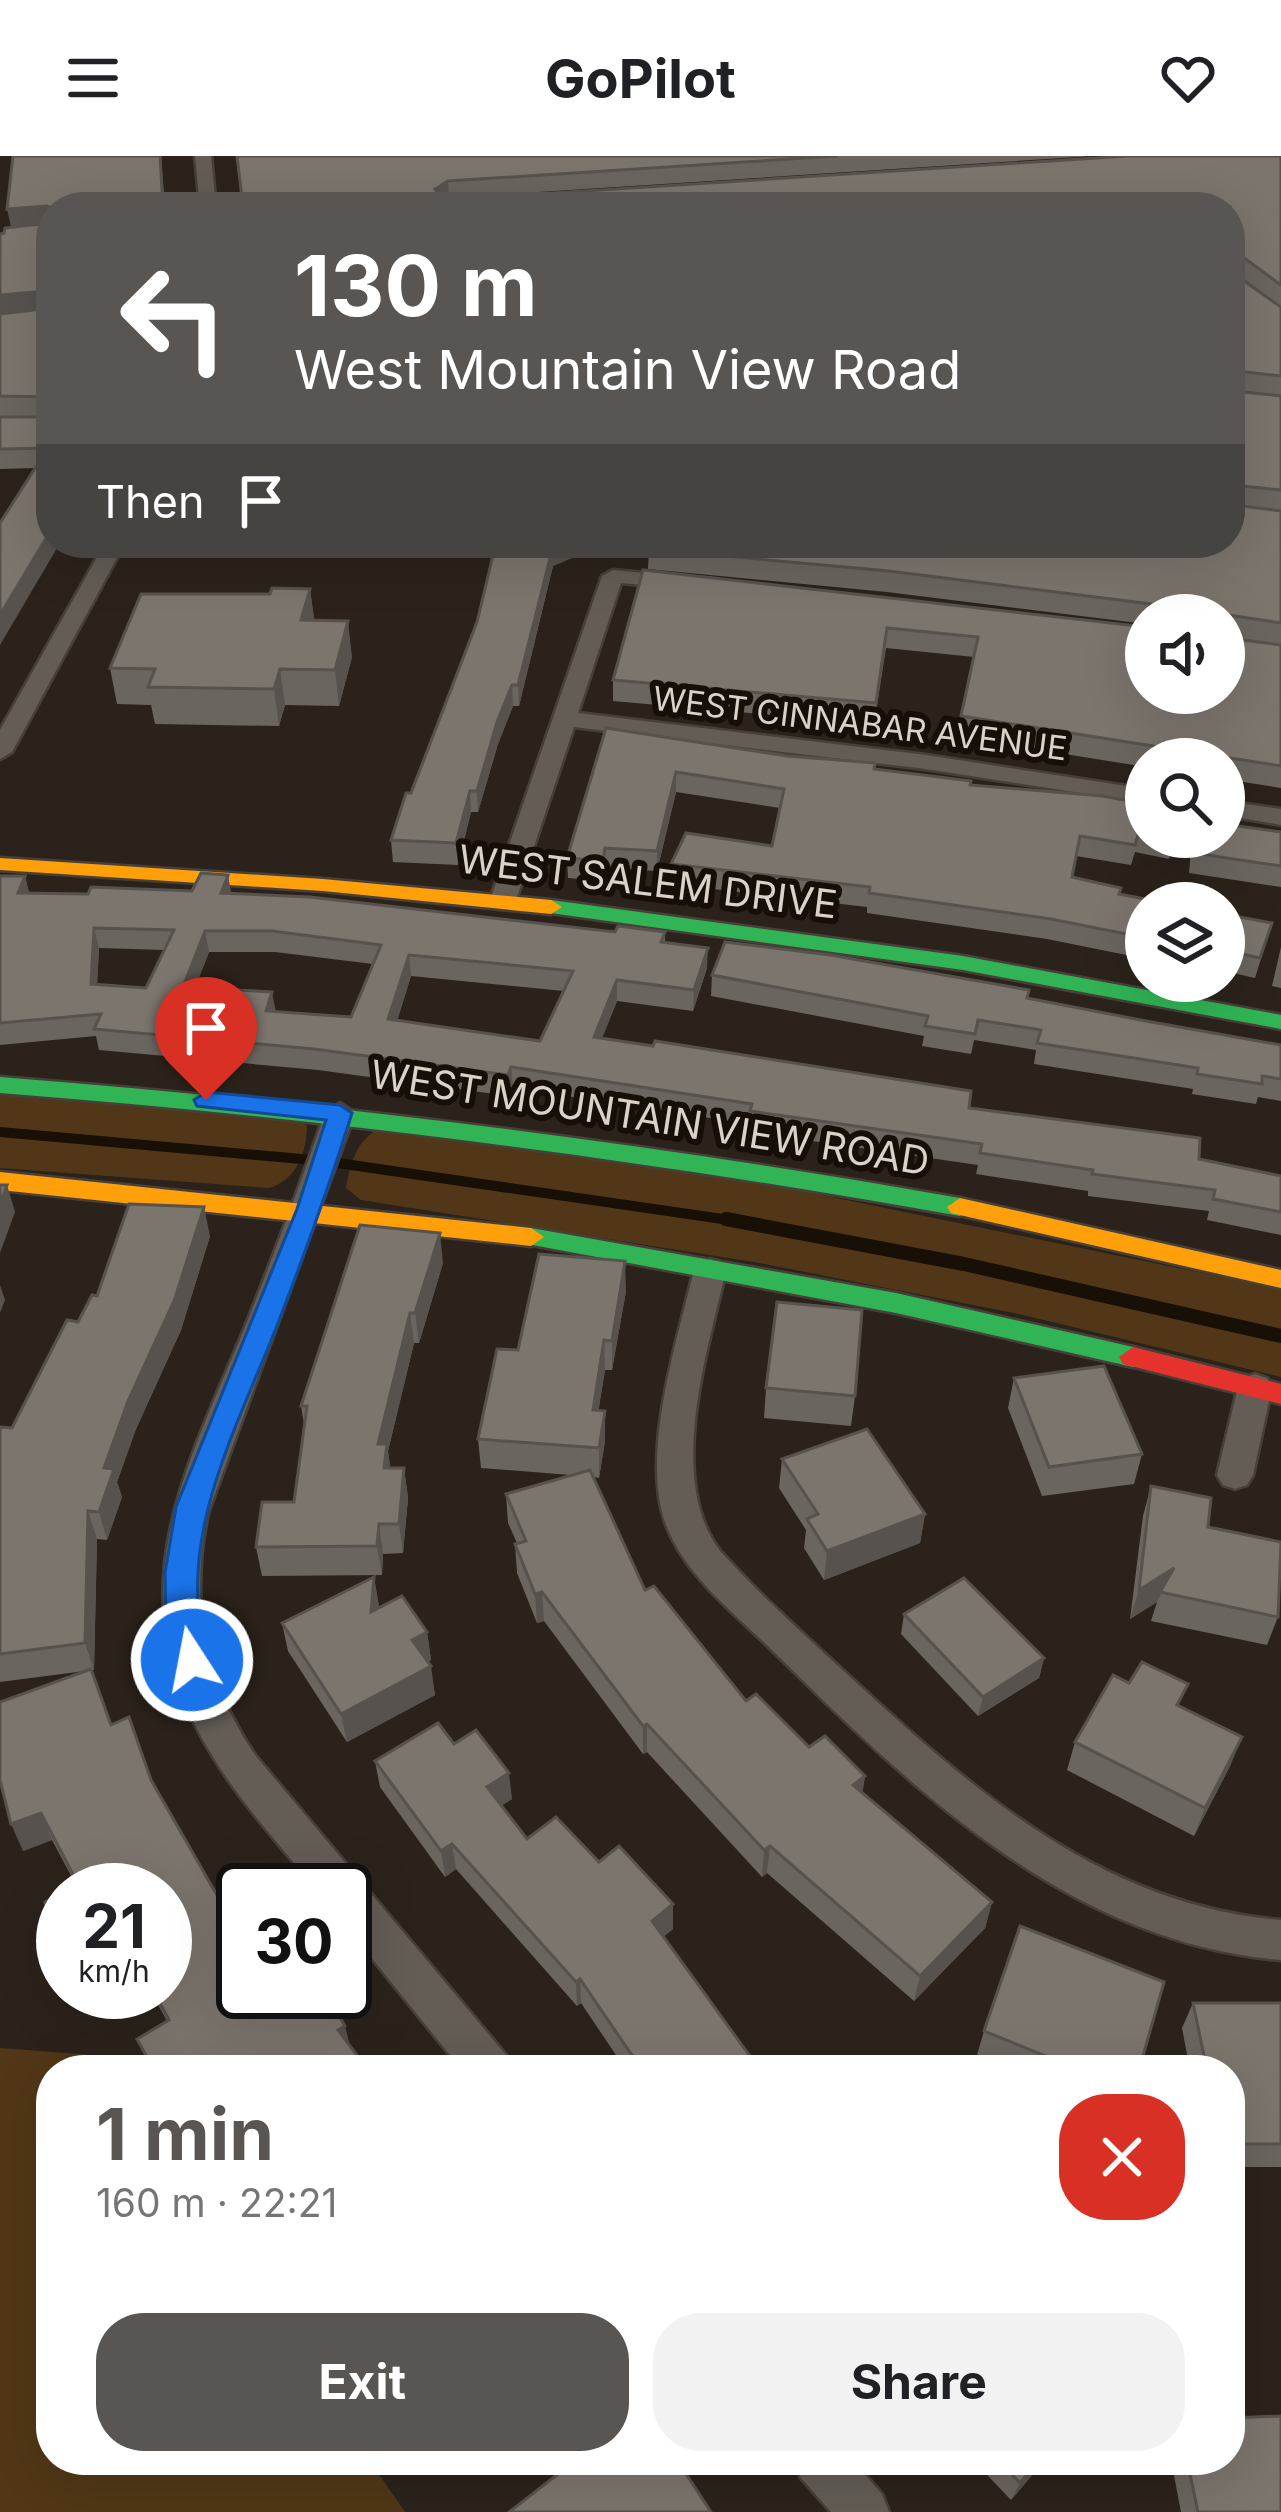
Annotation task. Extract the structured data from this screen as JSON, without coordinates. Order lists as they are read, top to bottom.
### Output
{
  "streets": {
    "street": ["WEST CINNABAR AVENUE", "WEST SALEM DRIVE", "WEST MOUNTAIN VIEW ROAD"]
  },
  "page": {
    "header": "GoPilot",
    "turn": ["130 m", "West Mountain View Road"],
    "then": "Then",
    "speed": "21 km/h",
    "limit": "30",
    "heading": ["1 min", "160 m · 22:21"],
    "buttons": ["Exit", "Share"]
  }
}
